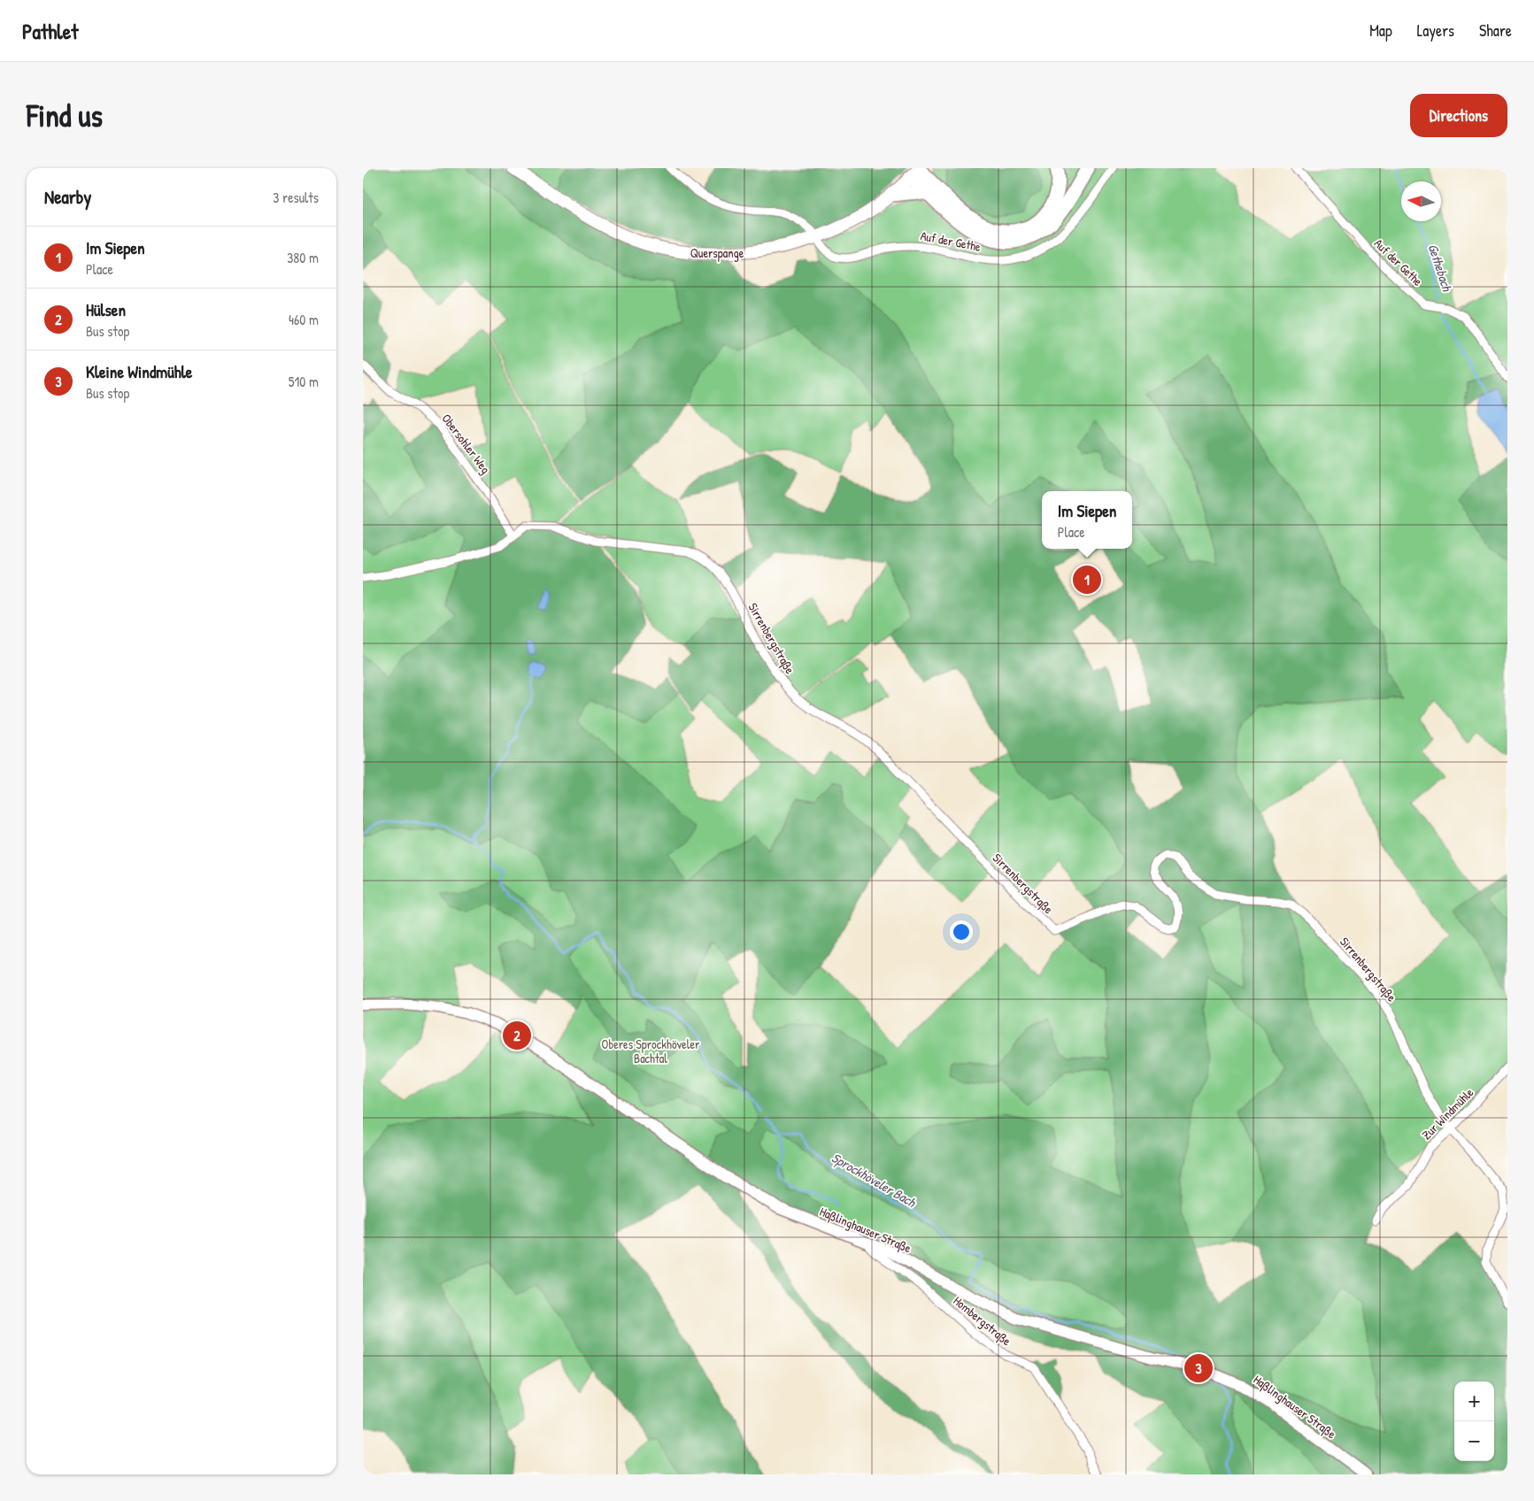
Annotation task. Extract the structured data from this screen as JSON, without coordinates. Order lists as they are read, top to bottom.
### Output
{
  "streets": {
    "main road": ["Querspange", "Haßlinghauser Straße"],
    "street": [
      "Auf der Gethe",
      "Obersohler Weg",
      "Sirrenbergstraße",
      "Zur Windmühle",
      "Hombergstraße"
    ]
  },
  "crossings": [
    ["Auf der Gethe", "Querspange"],
    ["Obersohler Weg", "Sirrenbergstraße"],
    ["Sirrenbergstraße", "Zur Windmühle"],
    ["Haßlinghauser Straße", "Hombergstraße"]
  ],
  "water": ["Gethebach", "Sprockhöveler Bach"],
  "parks": ["Oberes Sprockhöveler Bachtal"],
  "north": "left",
  "page": {
    "header": "Pathlet",
    "nav": ["Map", "Layers", "Share"],
    "buttons": "Directions",
    "title": "Find us",
    "heading": ["Nearby", "3 results"],
    "list": [
      {
        "mark": "1",
        "name": "Im Siepen",
        "note": "Place",
        "value": "380 m"
      },
      {
        "mark": "2",
        "name": "Hülsen",
        "note": "Bus stop",
        "value": "460 m"
      },
      {
        "mark": "3",
        "name": "Kleine Windmühle",
        "note": "Bus stop",
        "value": "510 m"
      }
    ],
    "popup": ["Im Siepen", "Place"],
    "pins": ["1", "2", "3"],
    "map_buttons": ["+", "−"]
  }
}
